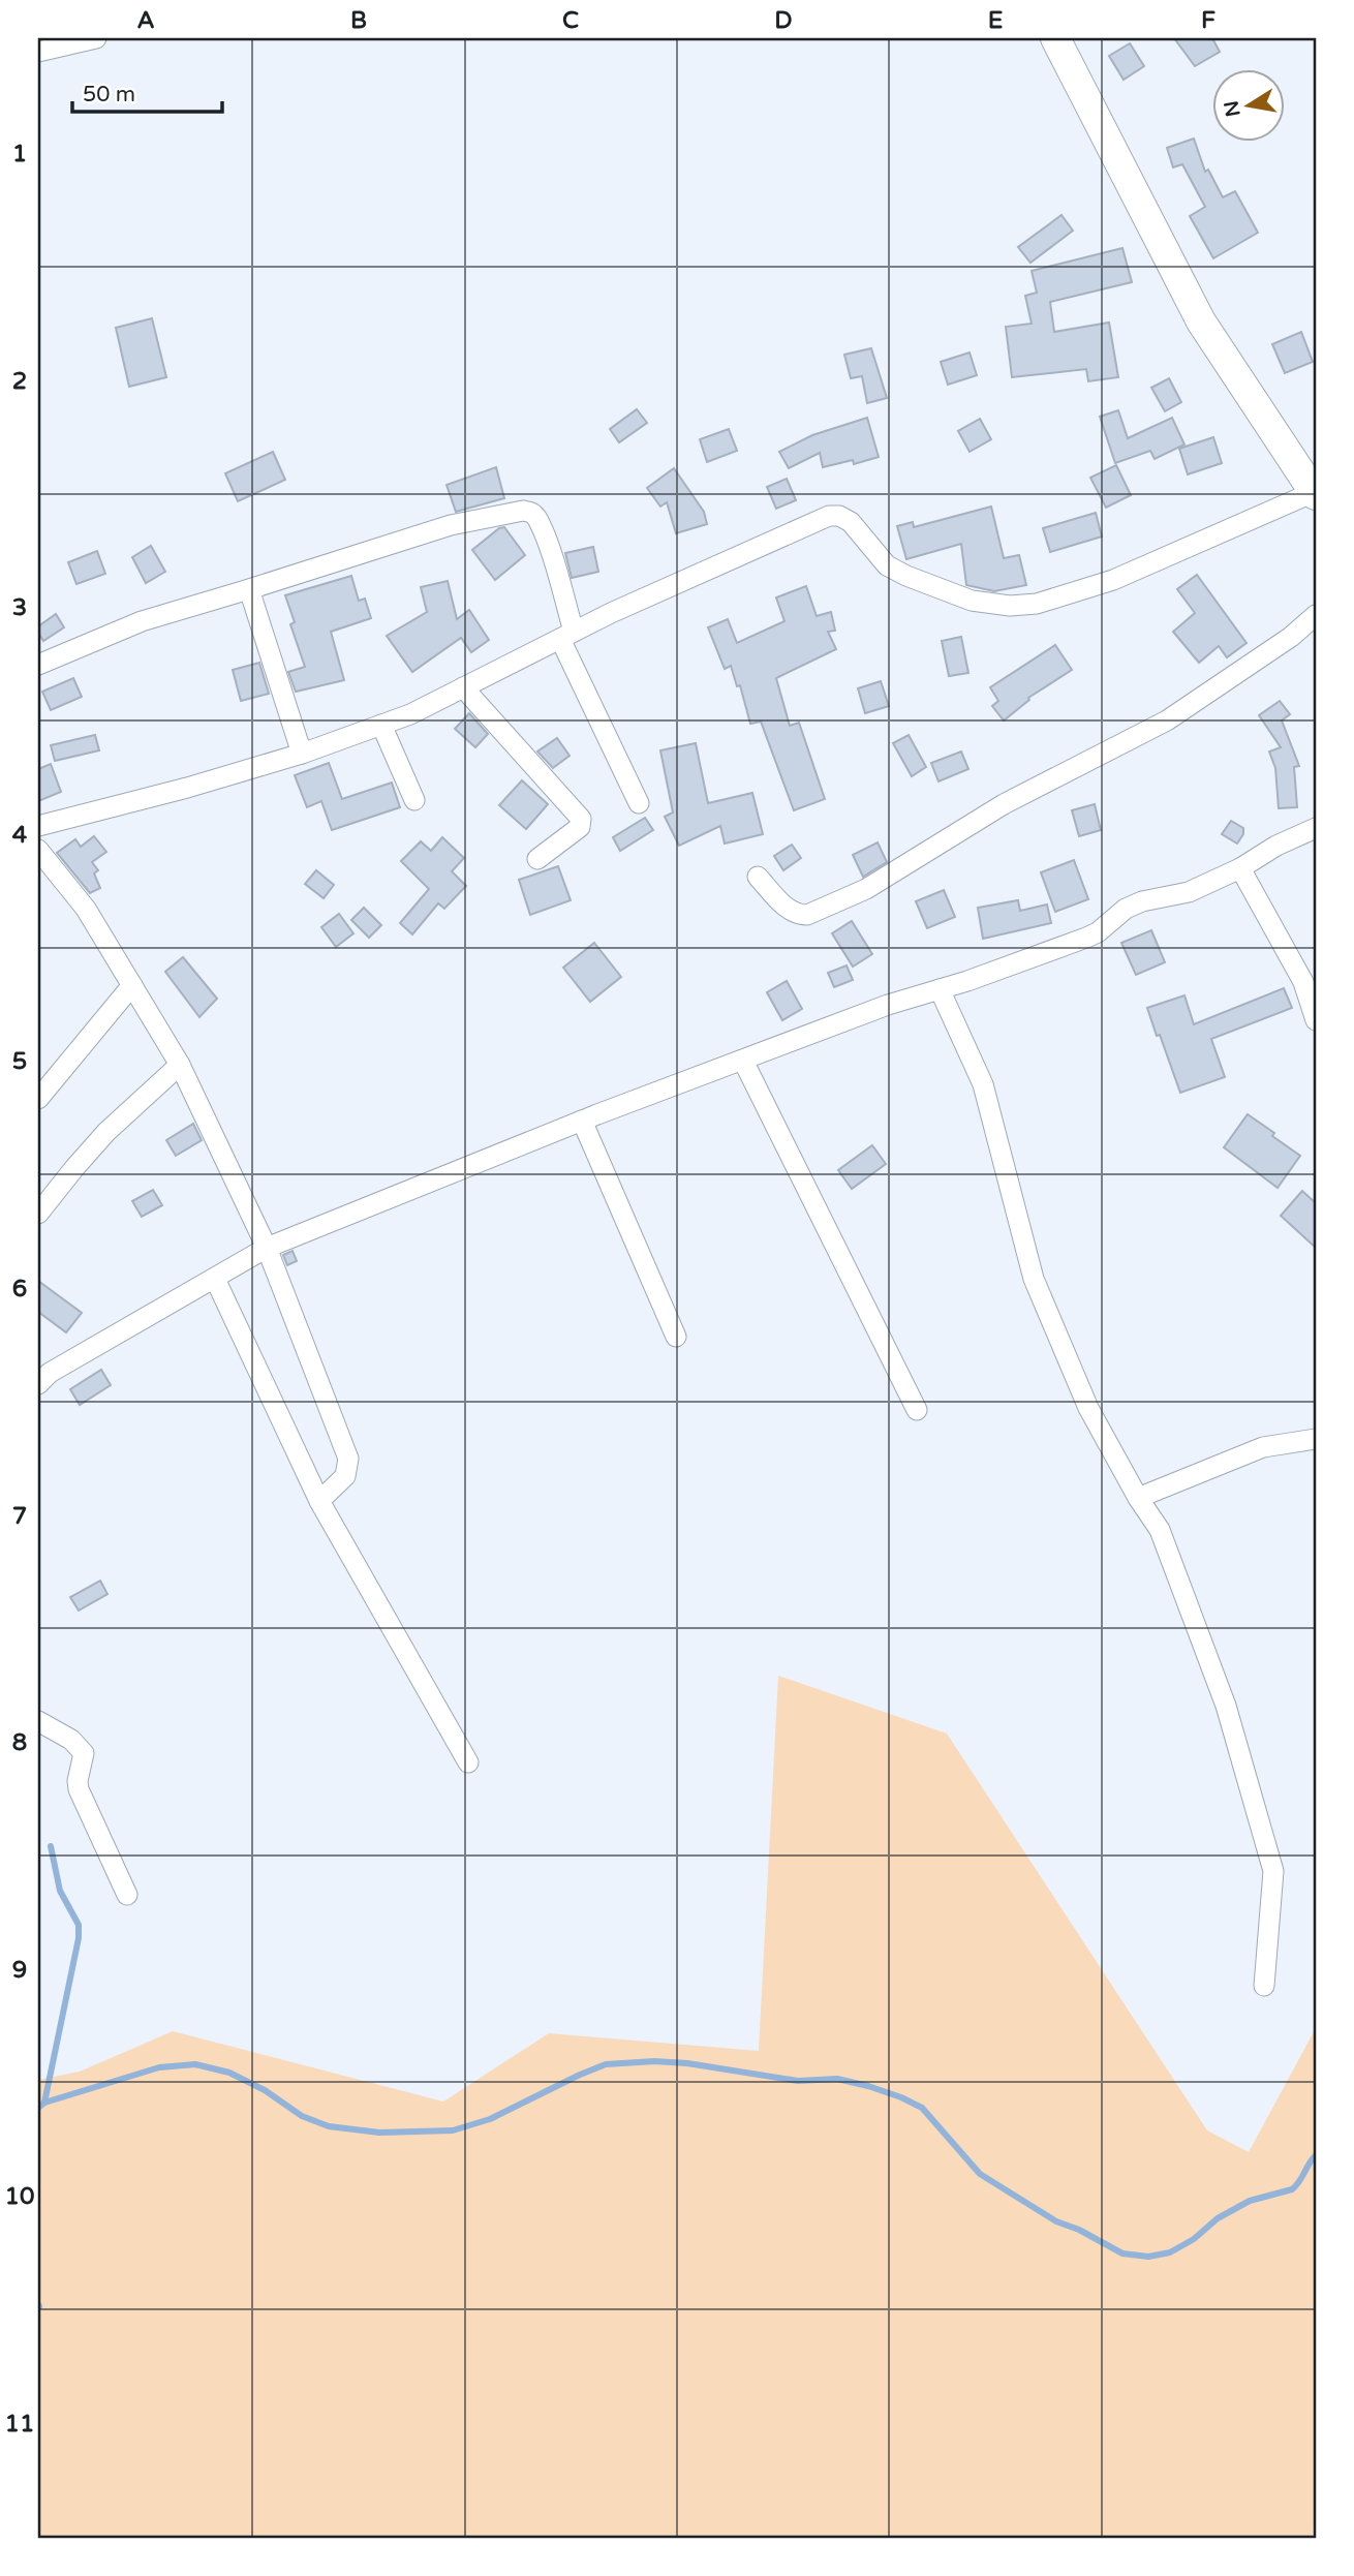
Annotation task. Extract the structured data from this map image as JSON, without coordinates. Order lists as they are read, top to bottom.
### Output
{
  "scale_bar": "50 m",
  "north": "left",
  "grid": {
    "columns": [
      "A",
      "B",
      "C",
      "D",
      "E",
      "F"
    ],
    "rows": [
      "1",
      "2",
      "3",
      "4",
      "5",
      "6",
      "7",
      "8",
      "9",
      "10",
      "11"
    ]
  }
}
